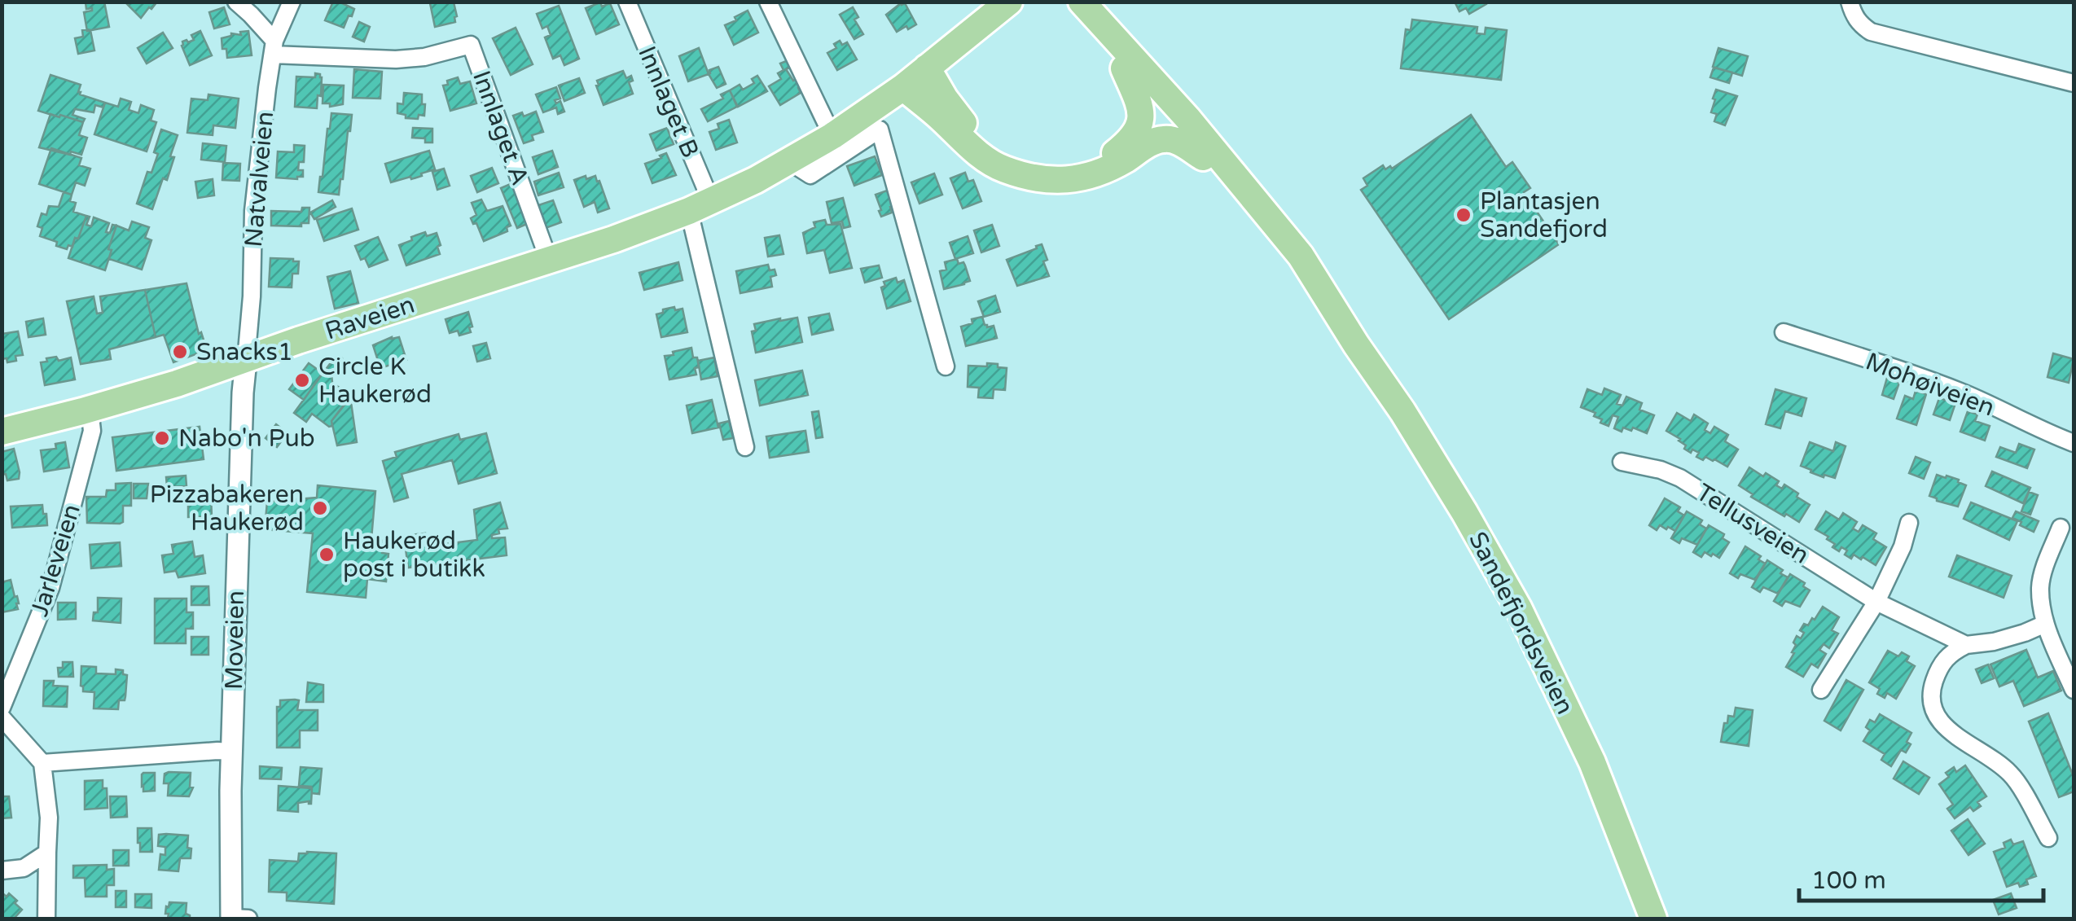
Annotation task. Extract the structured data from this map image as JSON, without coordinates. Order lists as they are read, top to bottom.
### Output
{
  "streets": {
    "main road": ["Raveien", "Sandefjordsveien"],
    "street": [
      "Innlaget B",
      "Innlaget A",
      "Natvalveien",
      "Mohøiveien",
      "Tellusveien",
      "Jarleveien",
      "Moveien"
    ]
  },
  "crossings": [
    ["Innlaget B", "Raveien"],
    ["Innlaget A", "Natvalveien"],
    ["Innlaget A", "Raveien"],
    ["Natvalveien", "Raveien"],
    ["Natvalveien", "Moveien"],
    ["Raveien", "Jarleveien"],
    ["Raveien", "Moveien"]
  ],
  "places": [
    "Plantasjen Sandefjord",
    "Snacks1",
    "Circle K Haukerød",
    "Nabo'n Pub",
    "Pizzabakeren Haukerød",
    "Haukerød post i butikk"
  ],
  "scale_bar": "100 m"
}
